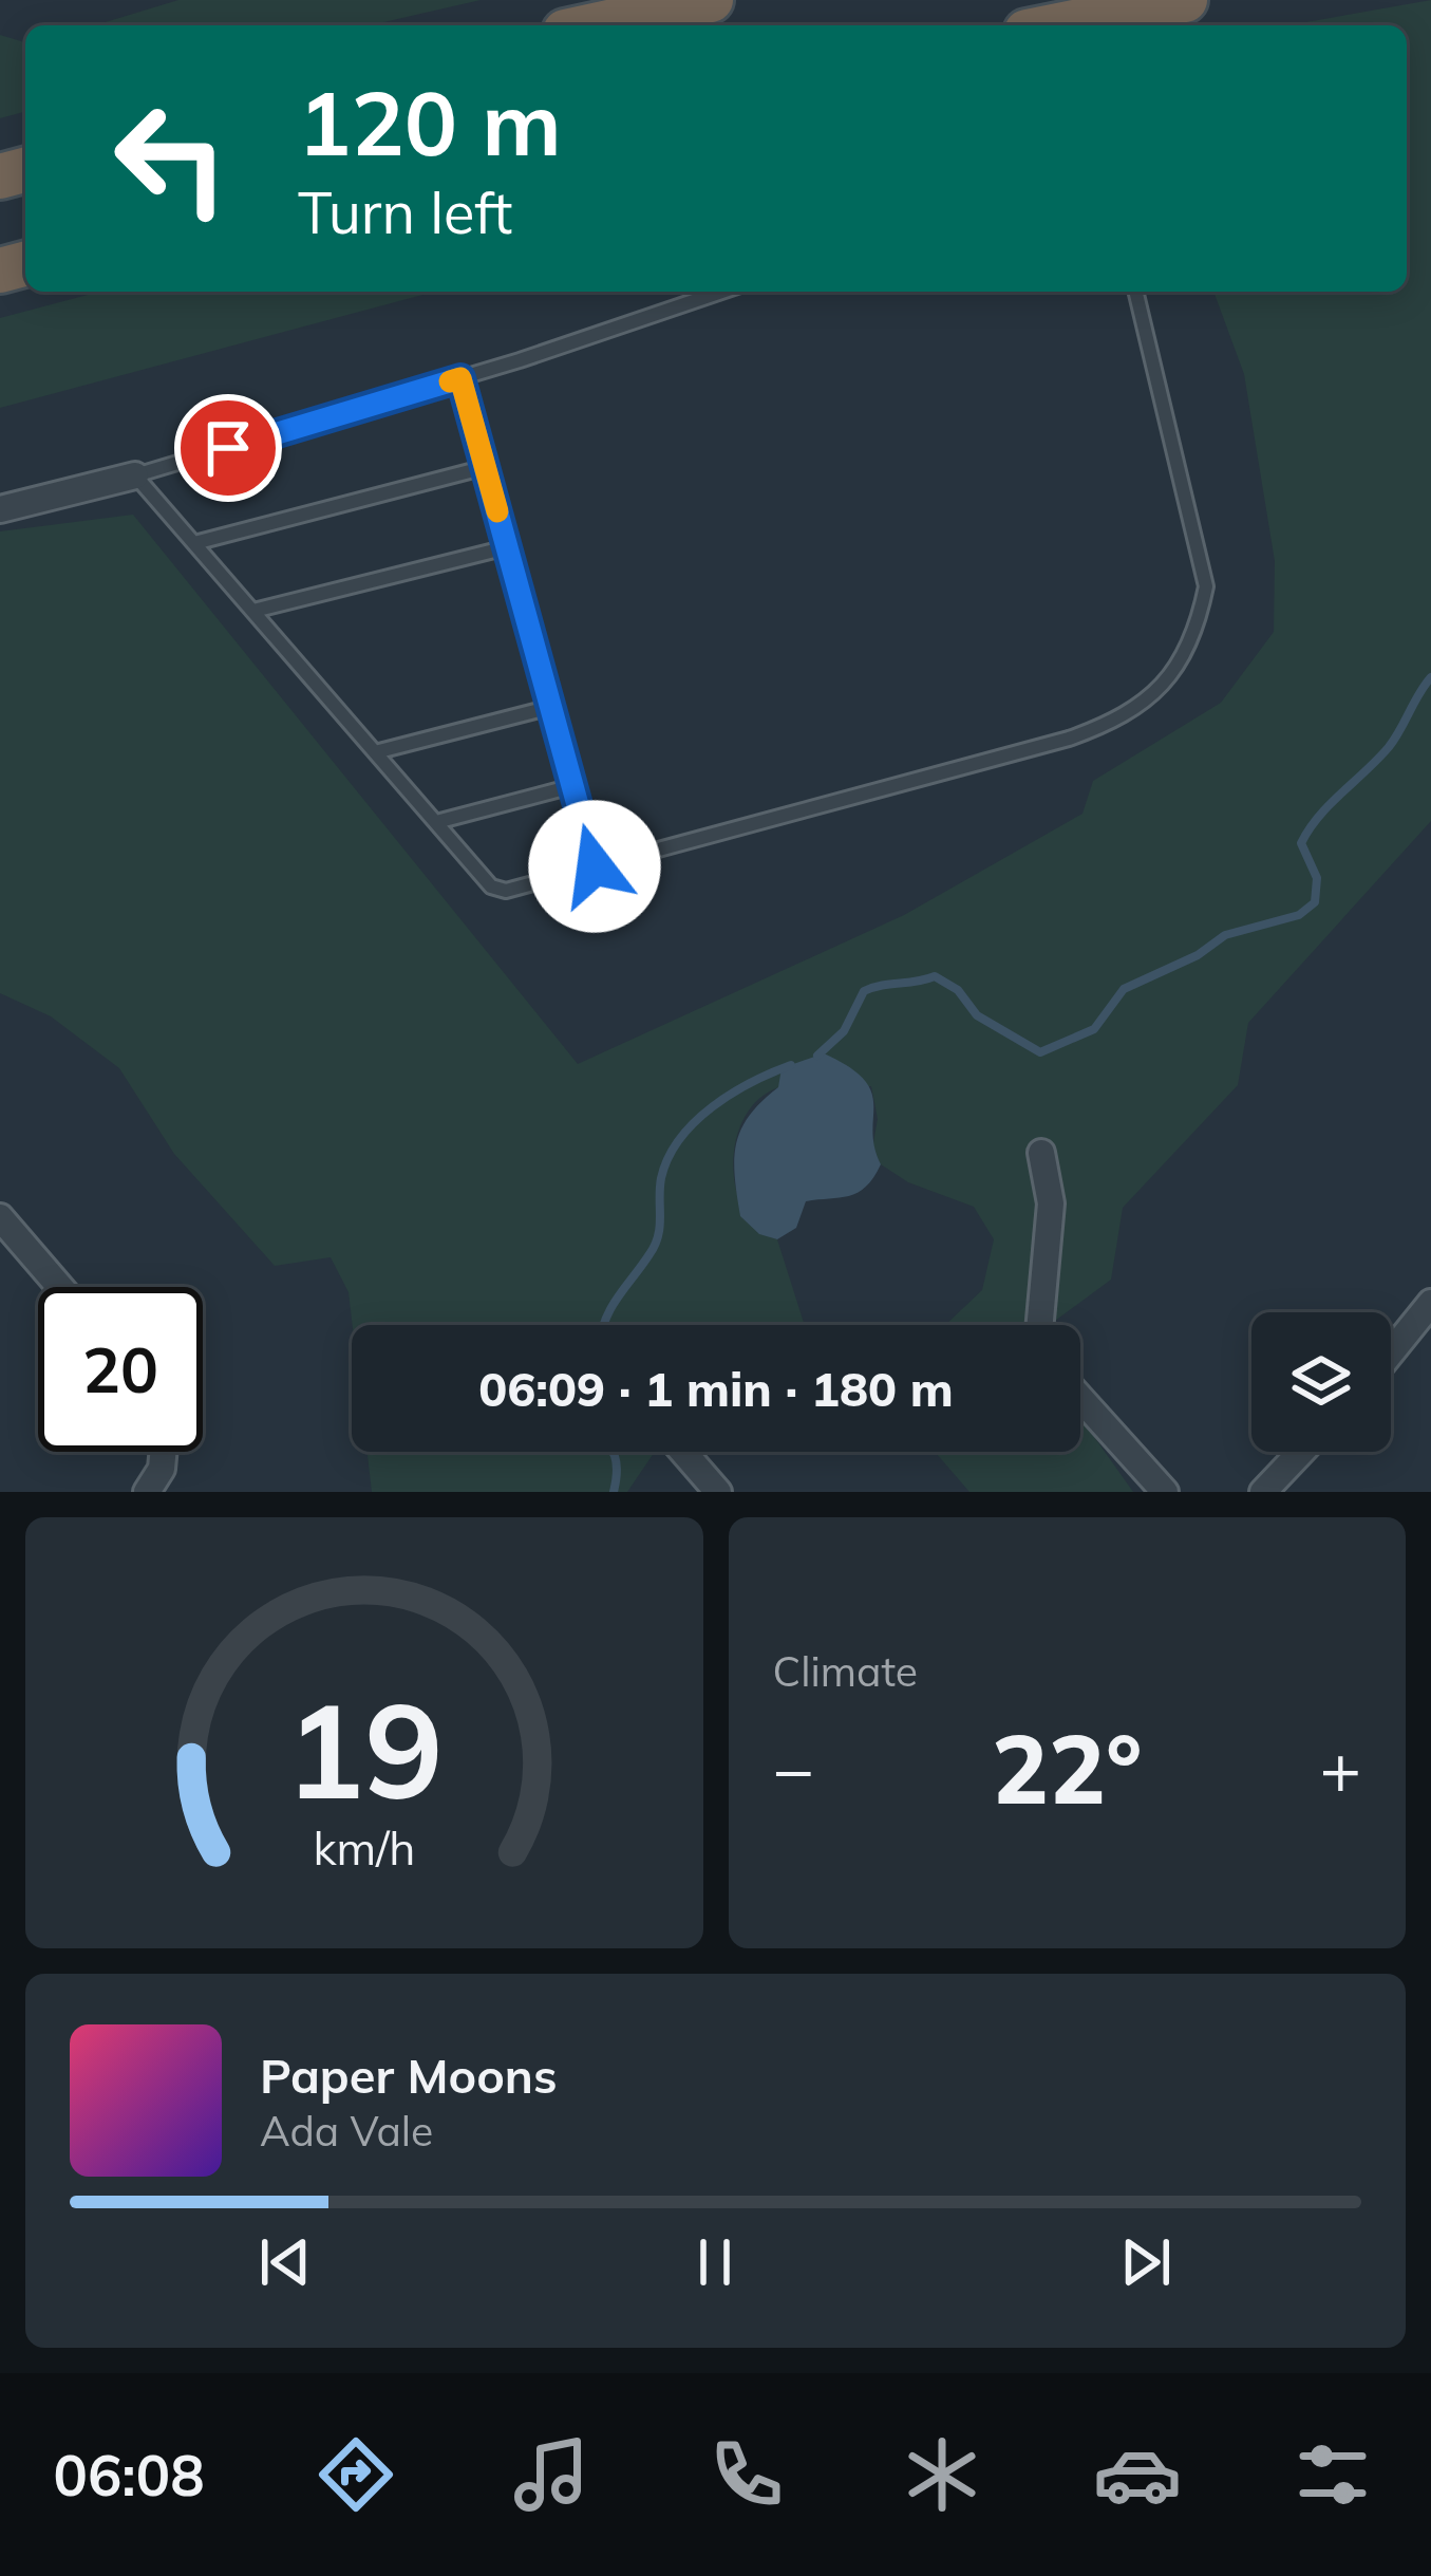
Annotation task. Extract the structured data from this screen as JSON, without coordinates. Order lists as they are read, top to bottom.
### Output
{
  "page": {
    "turn": ["120 m", "Turn left"],
    "limit": "20",
    "trip": "06:09 · 1 min · 180 m",
    "tile": "Climate",
    "heat": ["−", "22°", "+"],
    "song": ["Paper Moons", "Ada Vale"],
    "tabs": "06:08",
    "gauge": ["19", "km/h"]
  }
}
